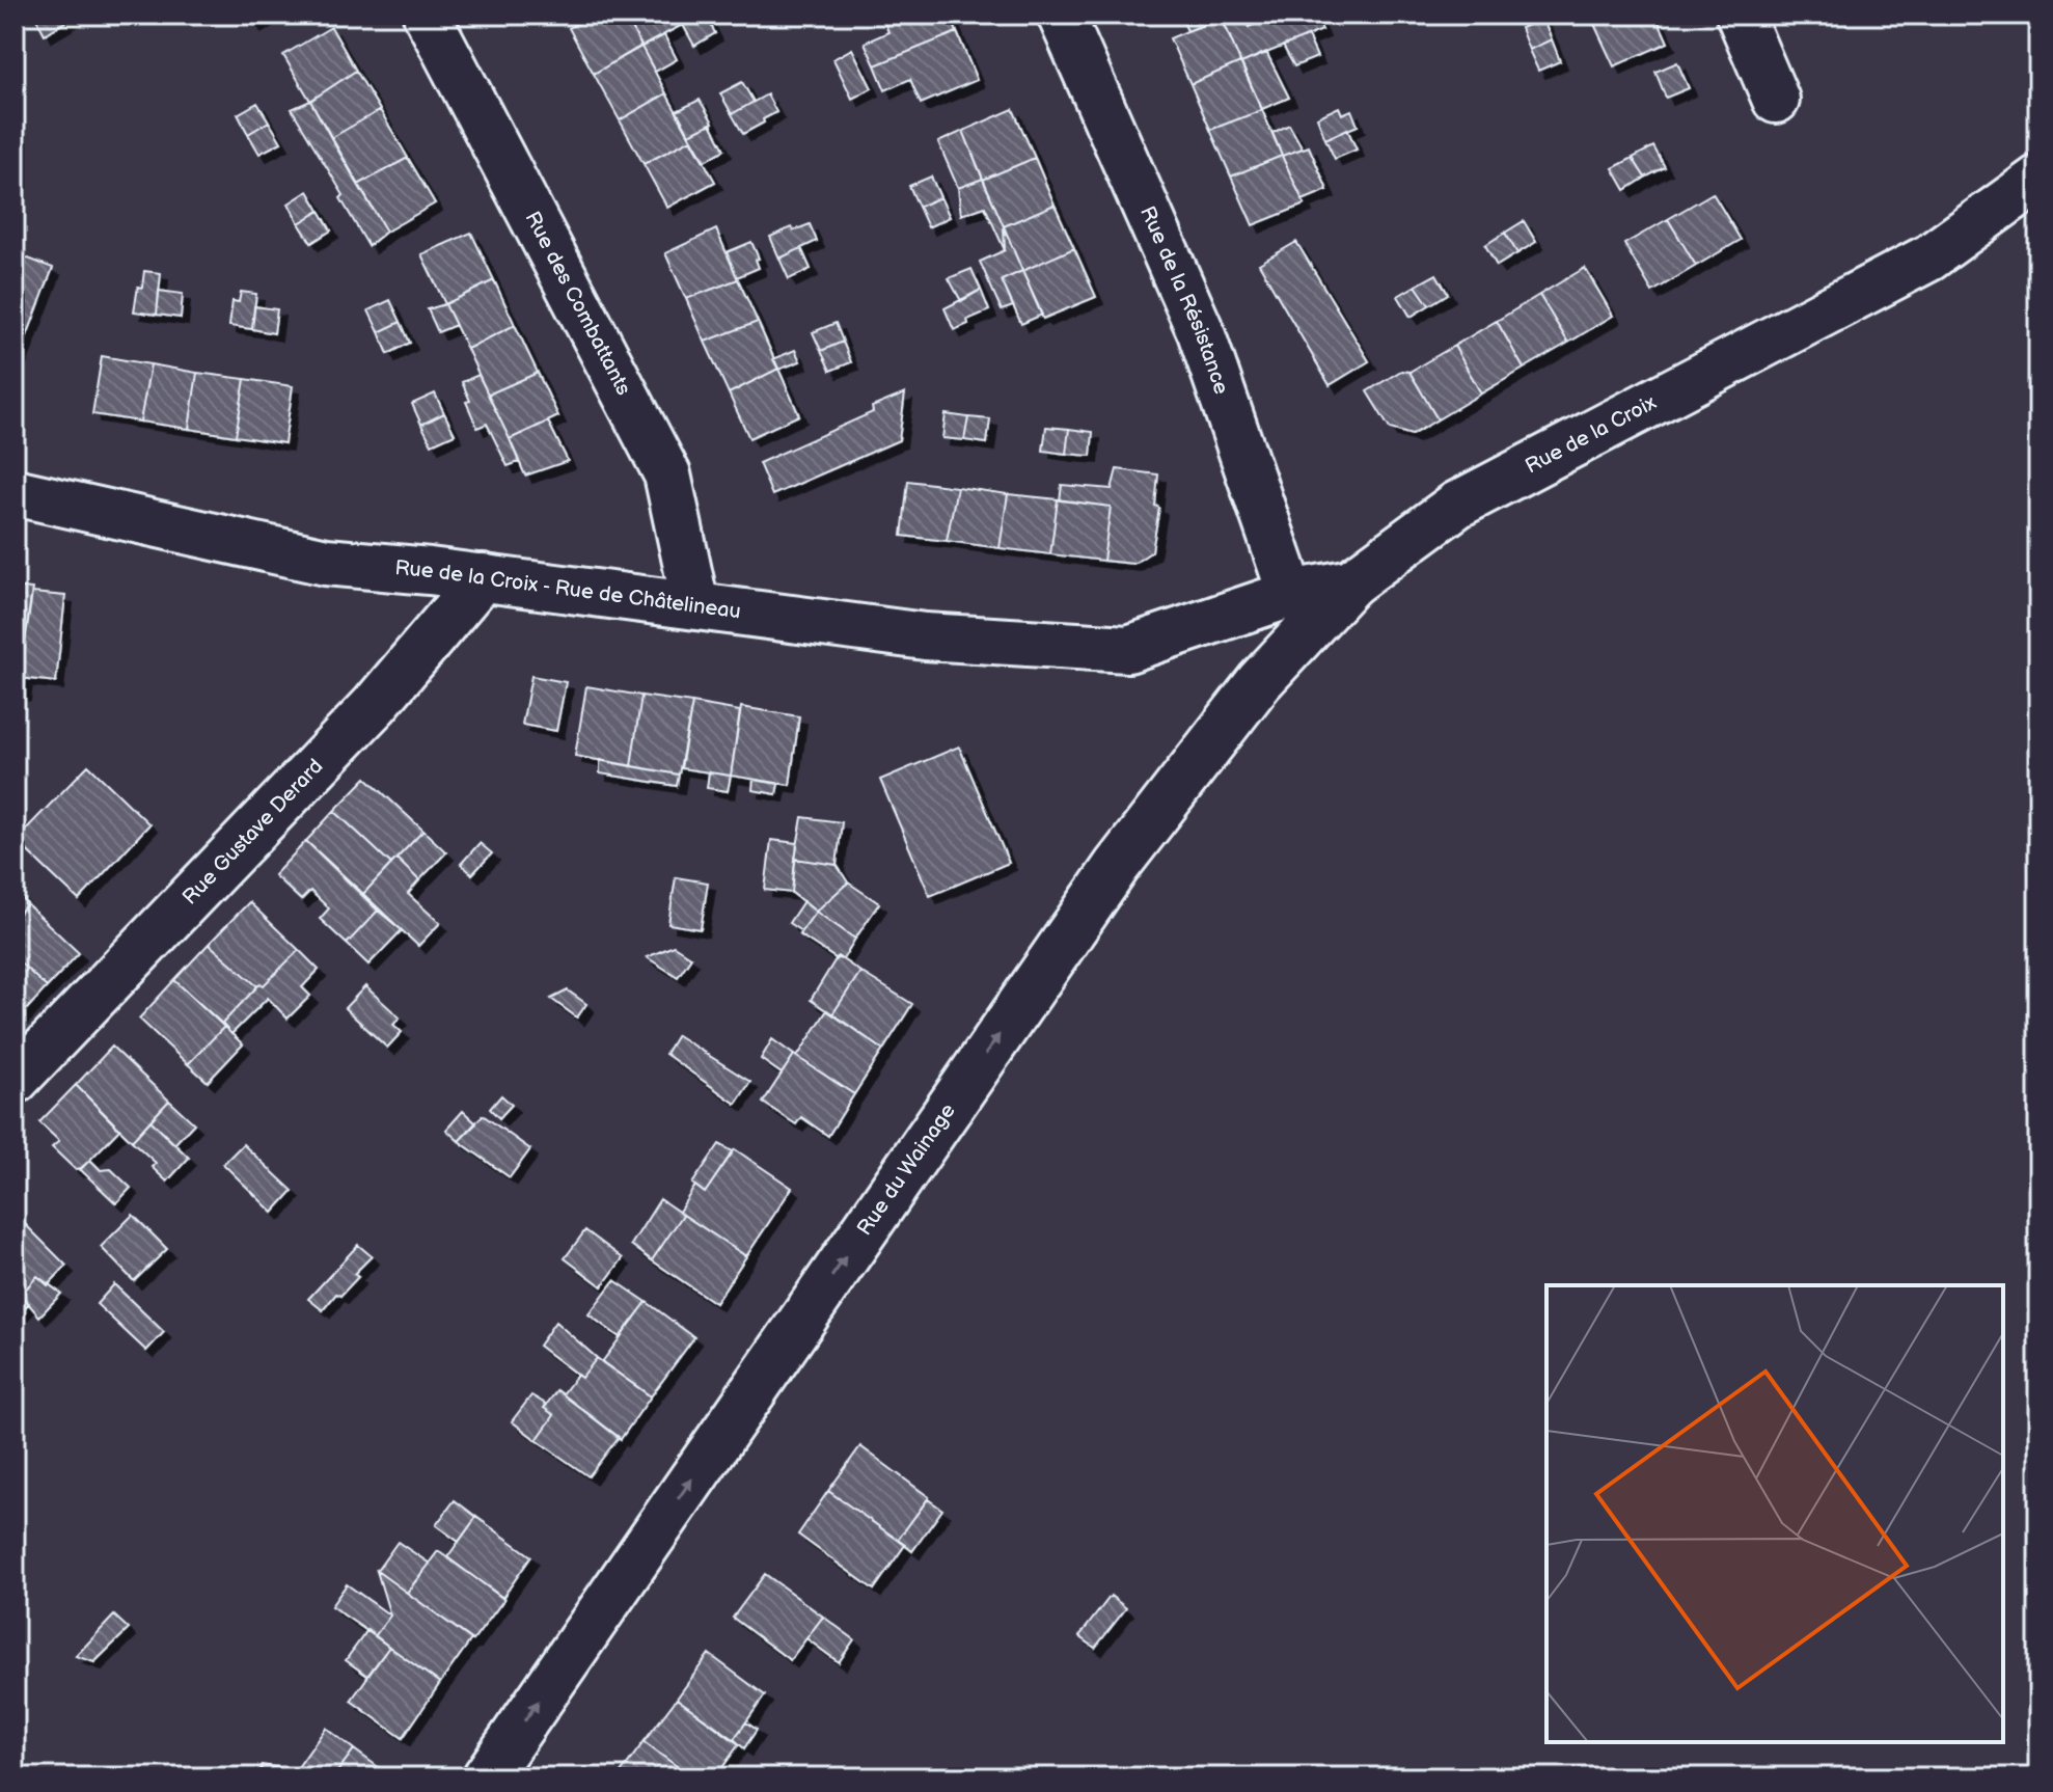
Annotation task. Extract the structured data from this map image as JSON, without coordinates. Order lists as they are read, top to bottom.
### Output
{
  "streets": {
    "street": [
      "Rue de la Résistance",
      "Rue des Combattants",
      "Rue de la Croix",
      "Rue de la Croix - Rue de Châtelineau",
      "Rue Gustave Derard",
      "Rue du Wainage"
    ]
  },
  "crossings": [
    ["Rue de la Résistance", "Rue de la Croix"],
    ["Rue des Combattants", "Rue de la Croix - Rue de Châtelineau"],
    ["Rue de la Croix", "Rue de la Croix - Rue de Châtelineau"],
    ["Rue de la Croix", "Rue du Wainage"],
    ["Rue de la Croix - Rue de Châtelineau", "Rue Gustave Derard"]
  ],
  "one_way": ["Rue du Wainage"]
}
